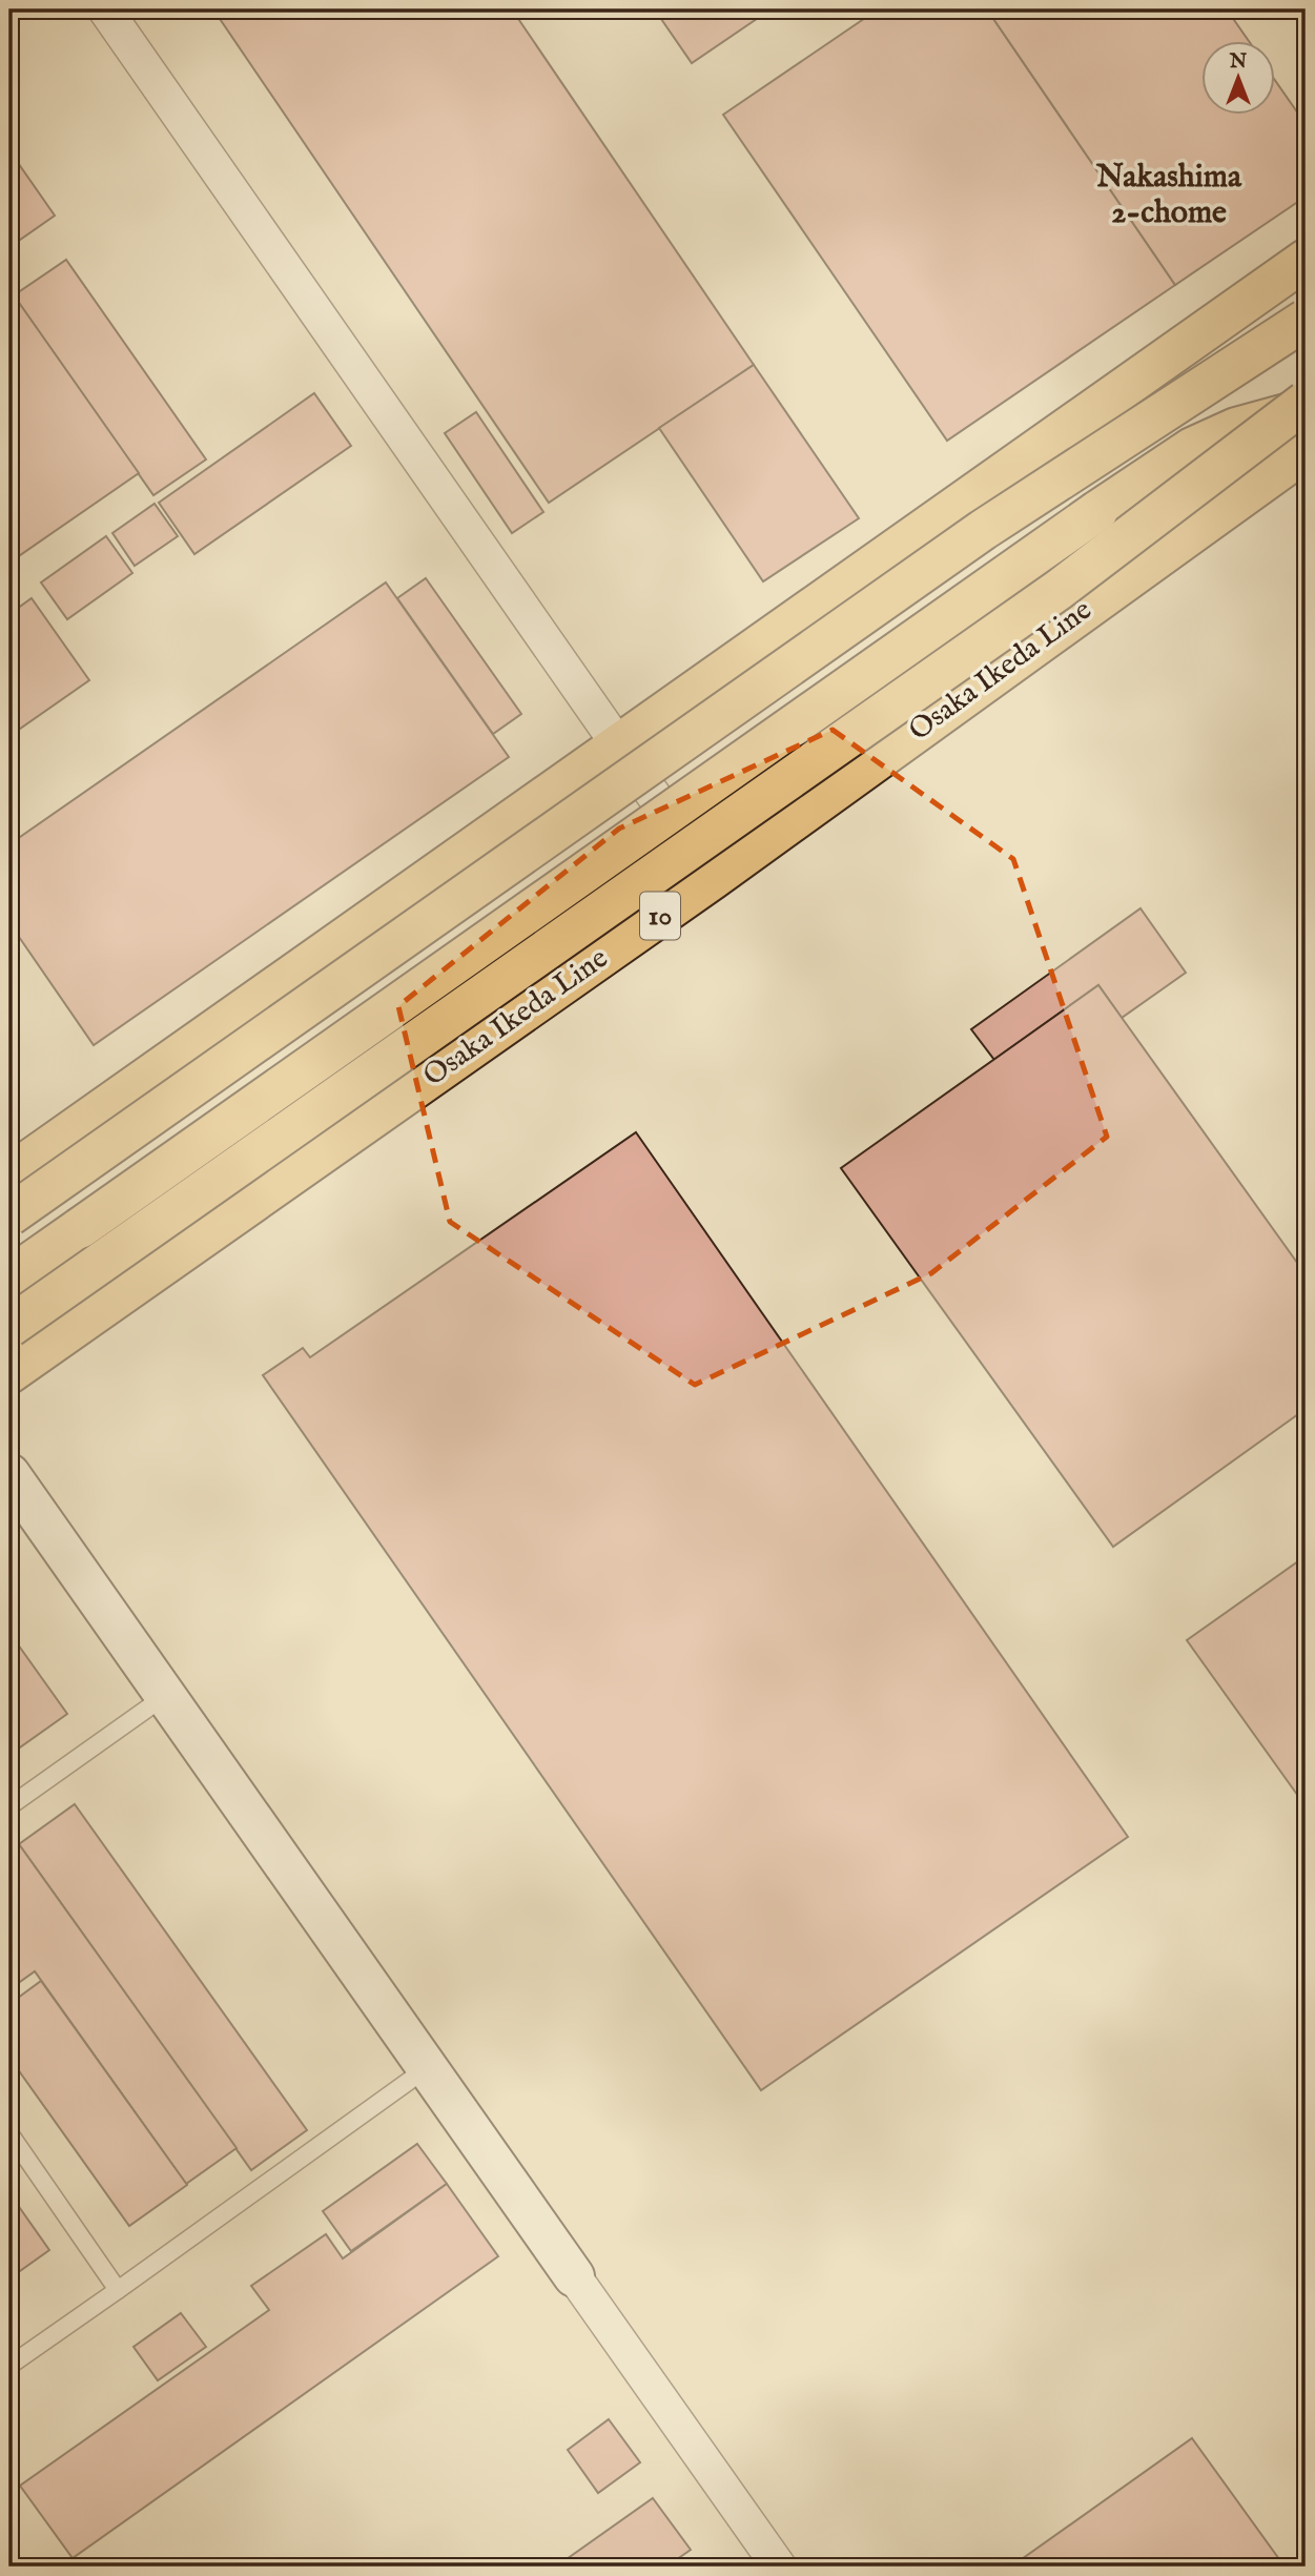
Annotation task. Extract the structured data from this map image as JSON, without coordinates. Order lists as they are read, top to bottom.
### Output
{
  "streets": {
    "main road": ["Osaka Ikeda Line", "10"]
  },
  "districts": ["Nakashima 2-chome"],
  "north": "top"
}
